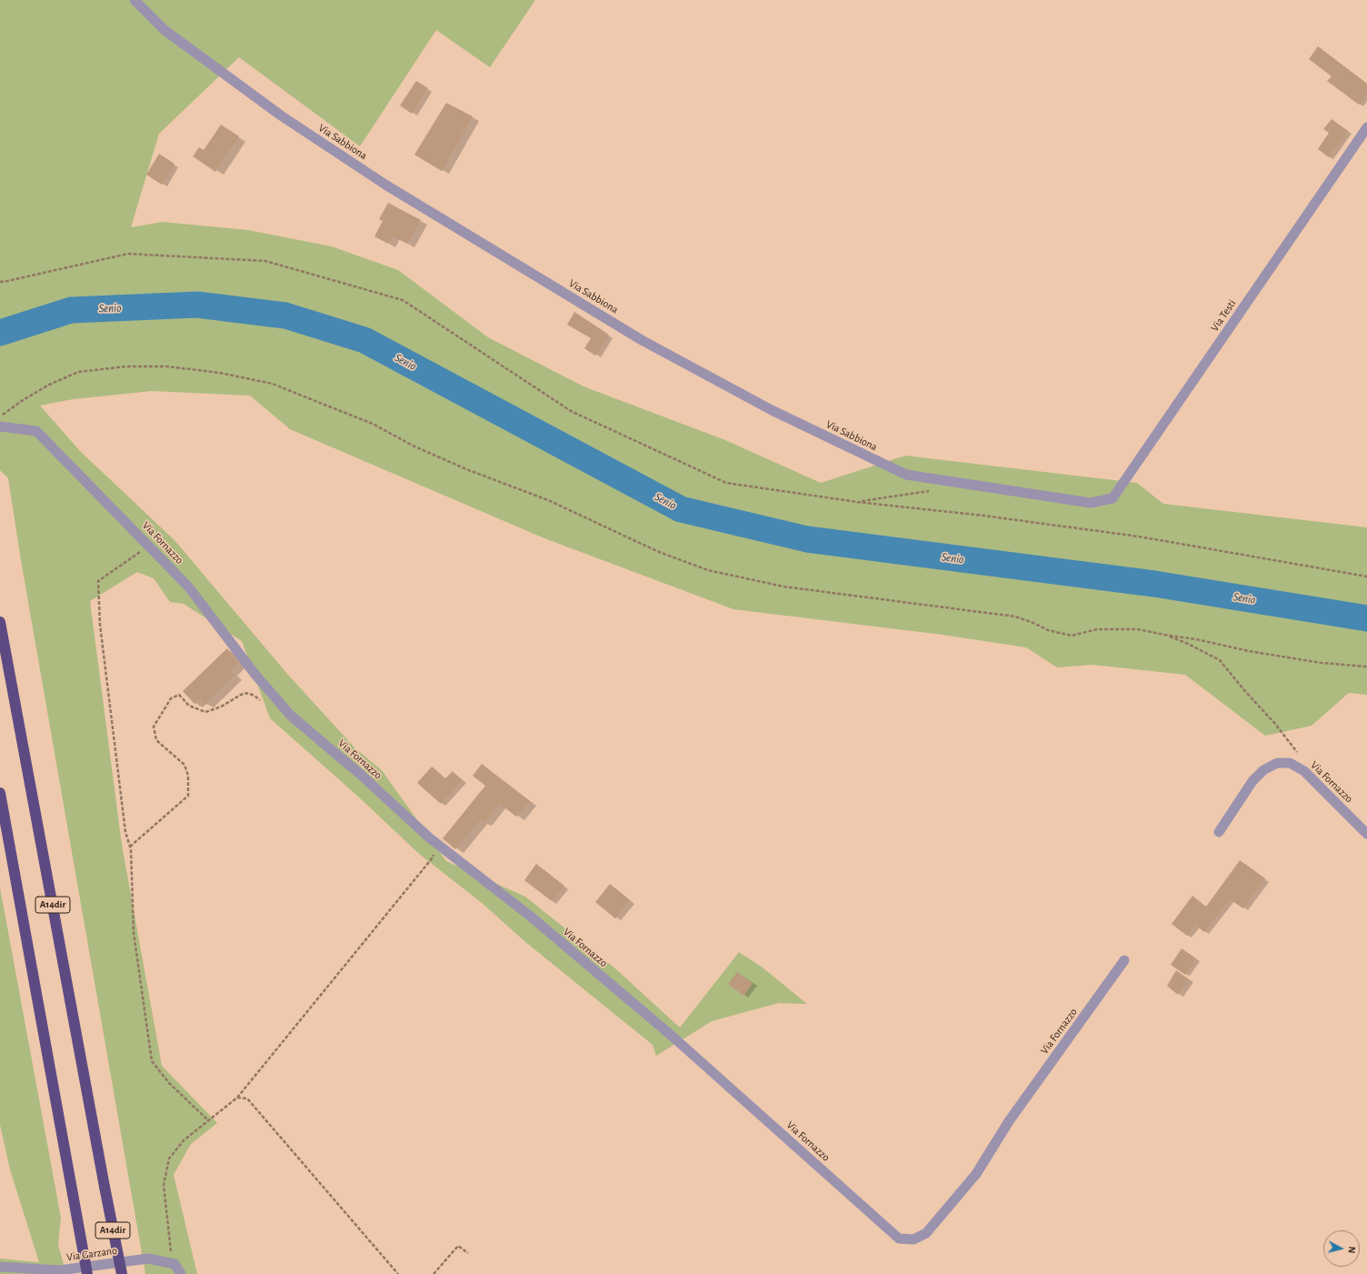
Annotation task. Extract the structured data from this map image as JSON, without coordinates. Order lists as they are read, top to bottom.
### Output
{
  "streets": {
    "highway": ["A14dir"],
    "street": [
      "Via Sabbiona",
      "Via Testi",
      "Via Fornazzo",
      "Via Garzano"
    ]
  },
  "crossings": [
    ["Via Sabbiona", "Via Testi"]
  ],
  "water": ["Senio"],
  "north": "right"
}
